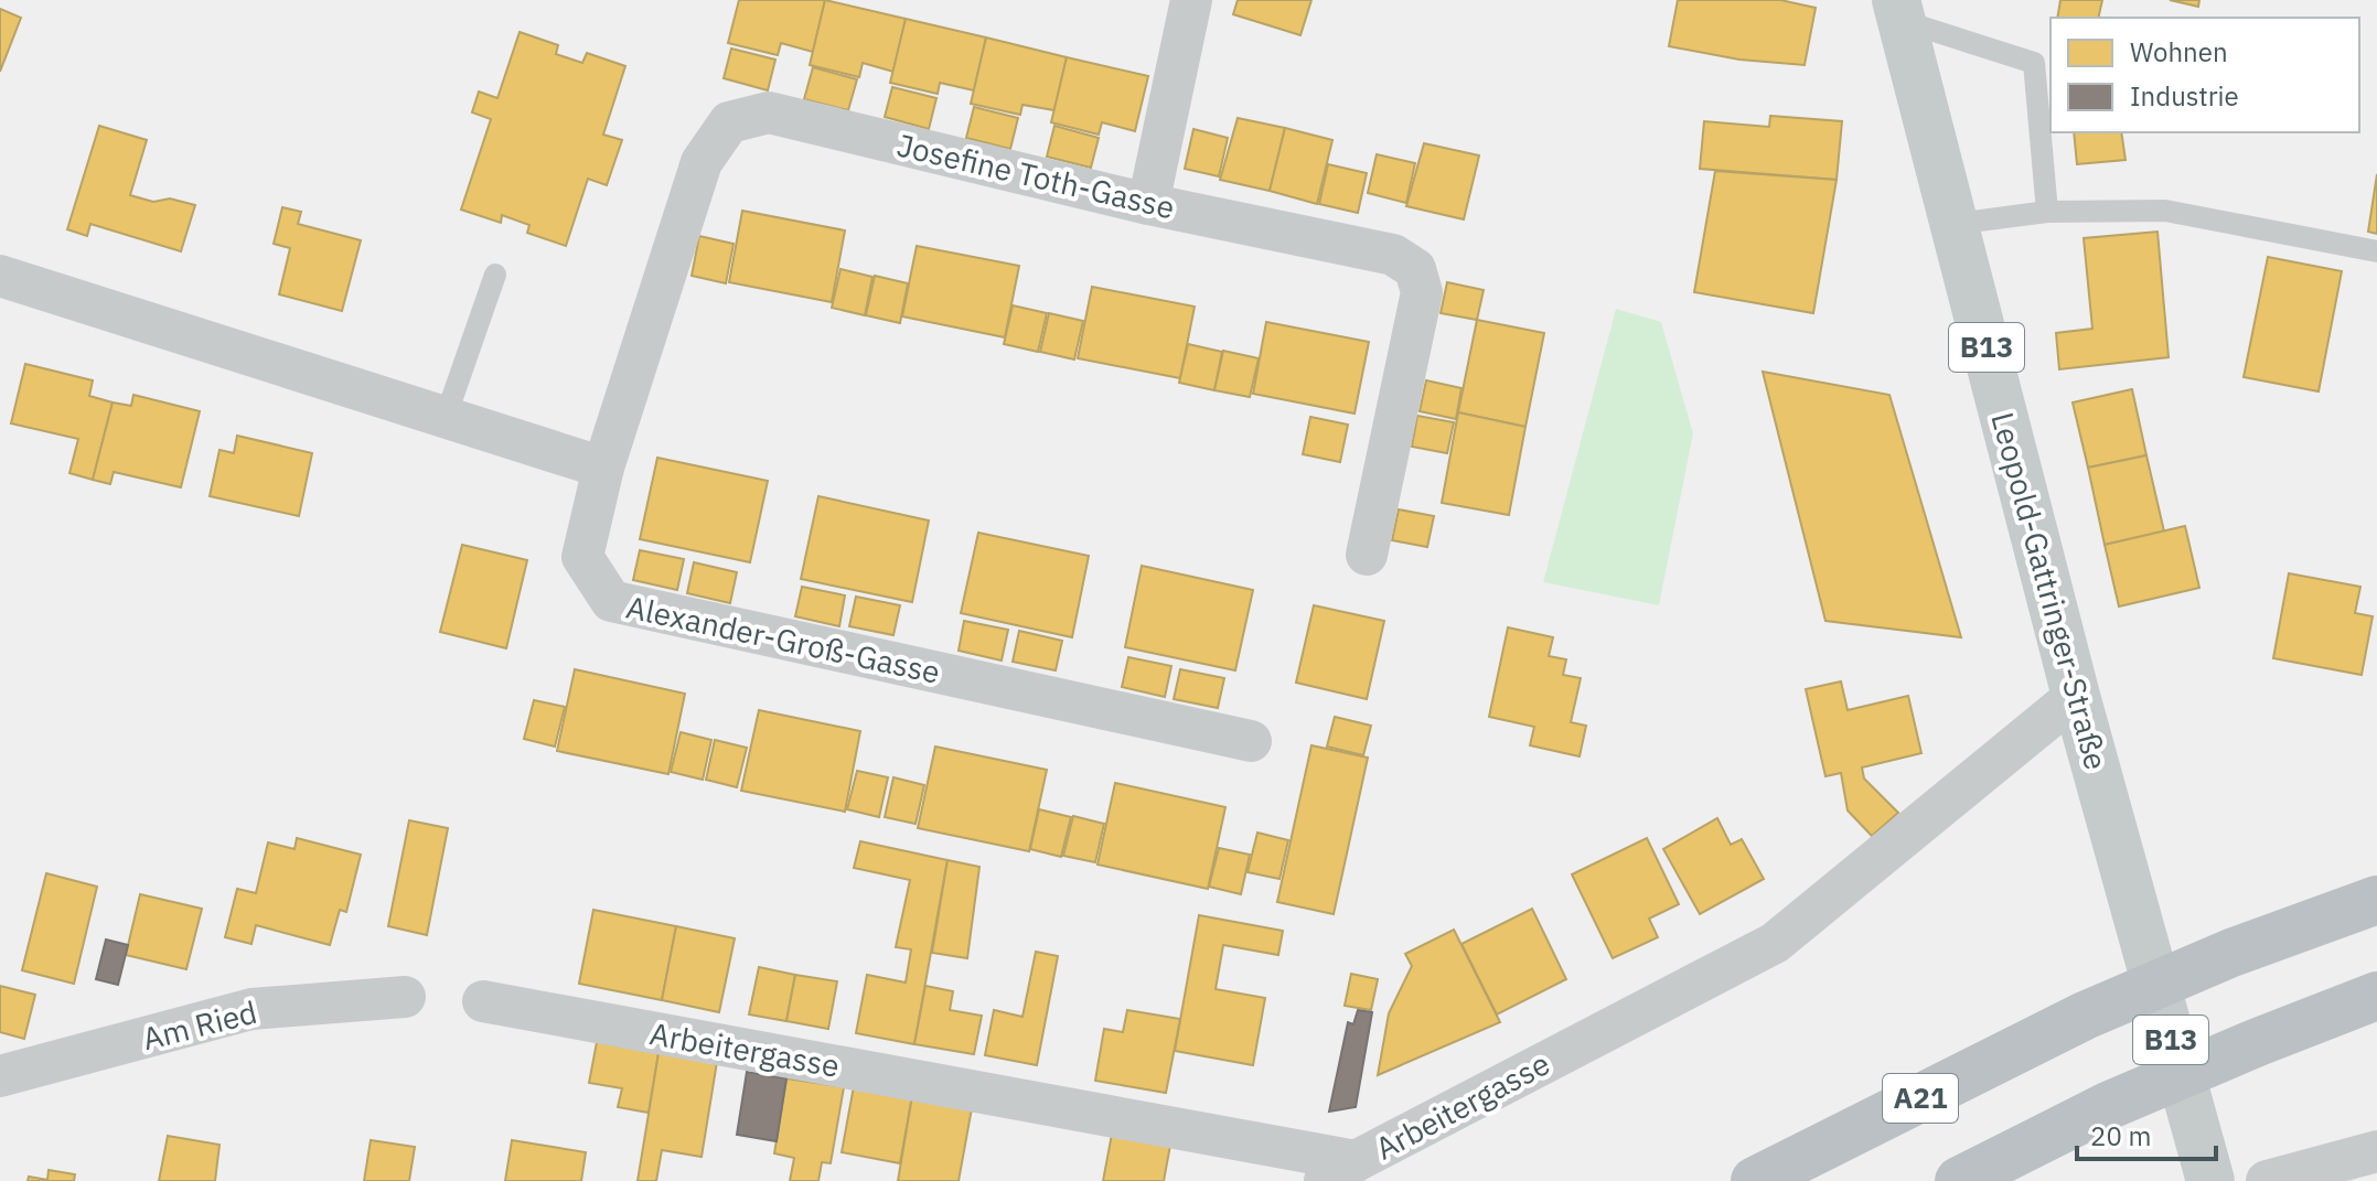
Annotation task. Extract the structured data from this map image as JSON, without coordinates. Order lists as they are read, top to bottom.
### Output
{
  "streets": {
    "highway": ["A21"],
    "main road": ["B13", "Leopold-Gattringer-Straße"],
    "street": [
      "Josefine Toth-Gasse",
      "Alexander-Groß-Gasse",
      "Am Ried",
      "Arbeitergasse"
    ]
  },
  "crossings": [
    ["Josefine Toth-Gasse", "Alexander-Groß-Gasse"],
    ["Leopold-Gattringer-Straße", "Arbeitergasse"]
  ],
  "legend": ["Wohnen", "Industrie"],
  "scale_bar": "20 m"
}
